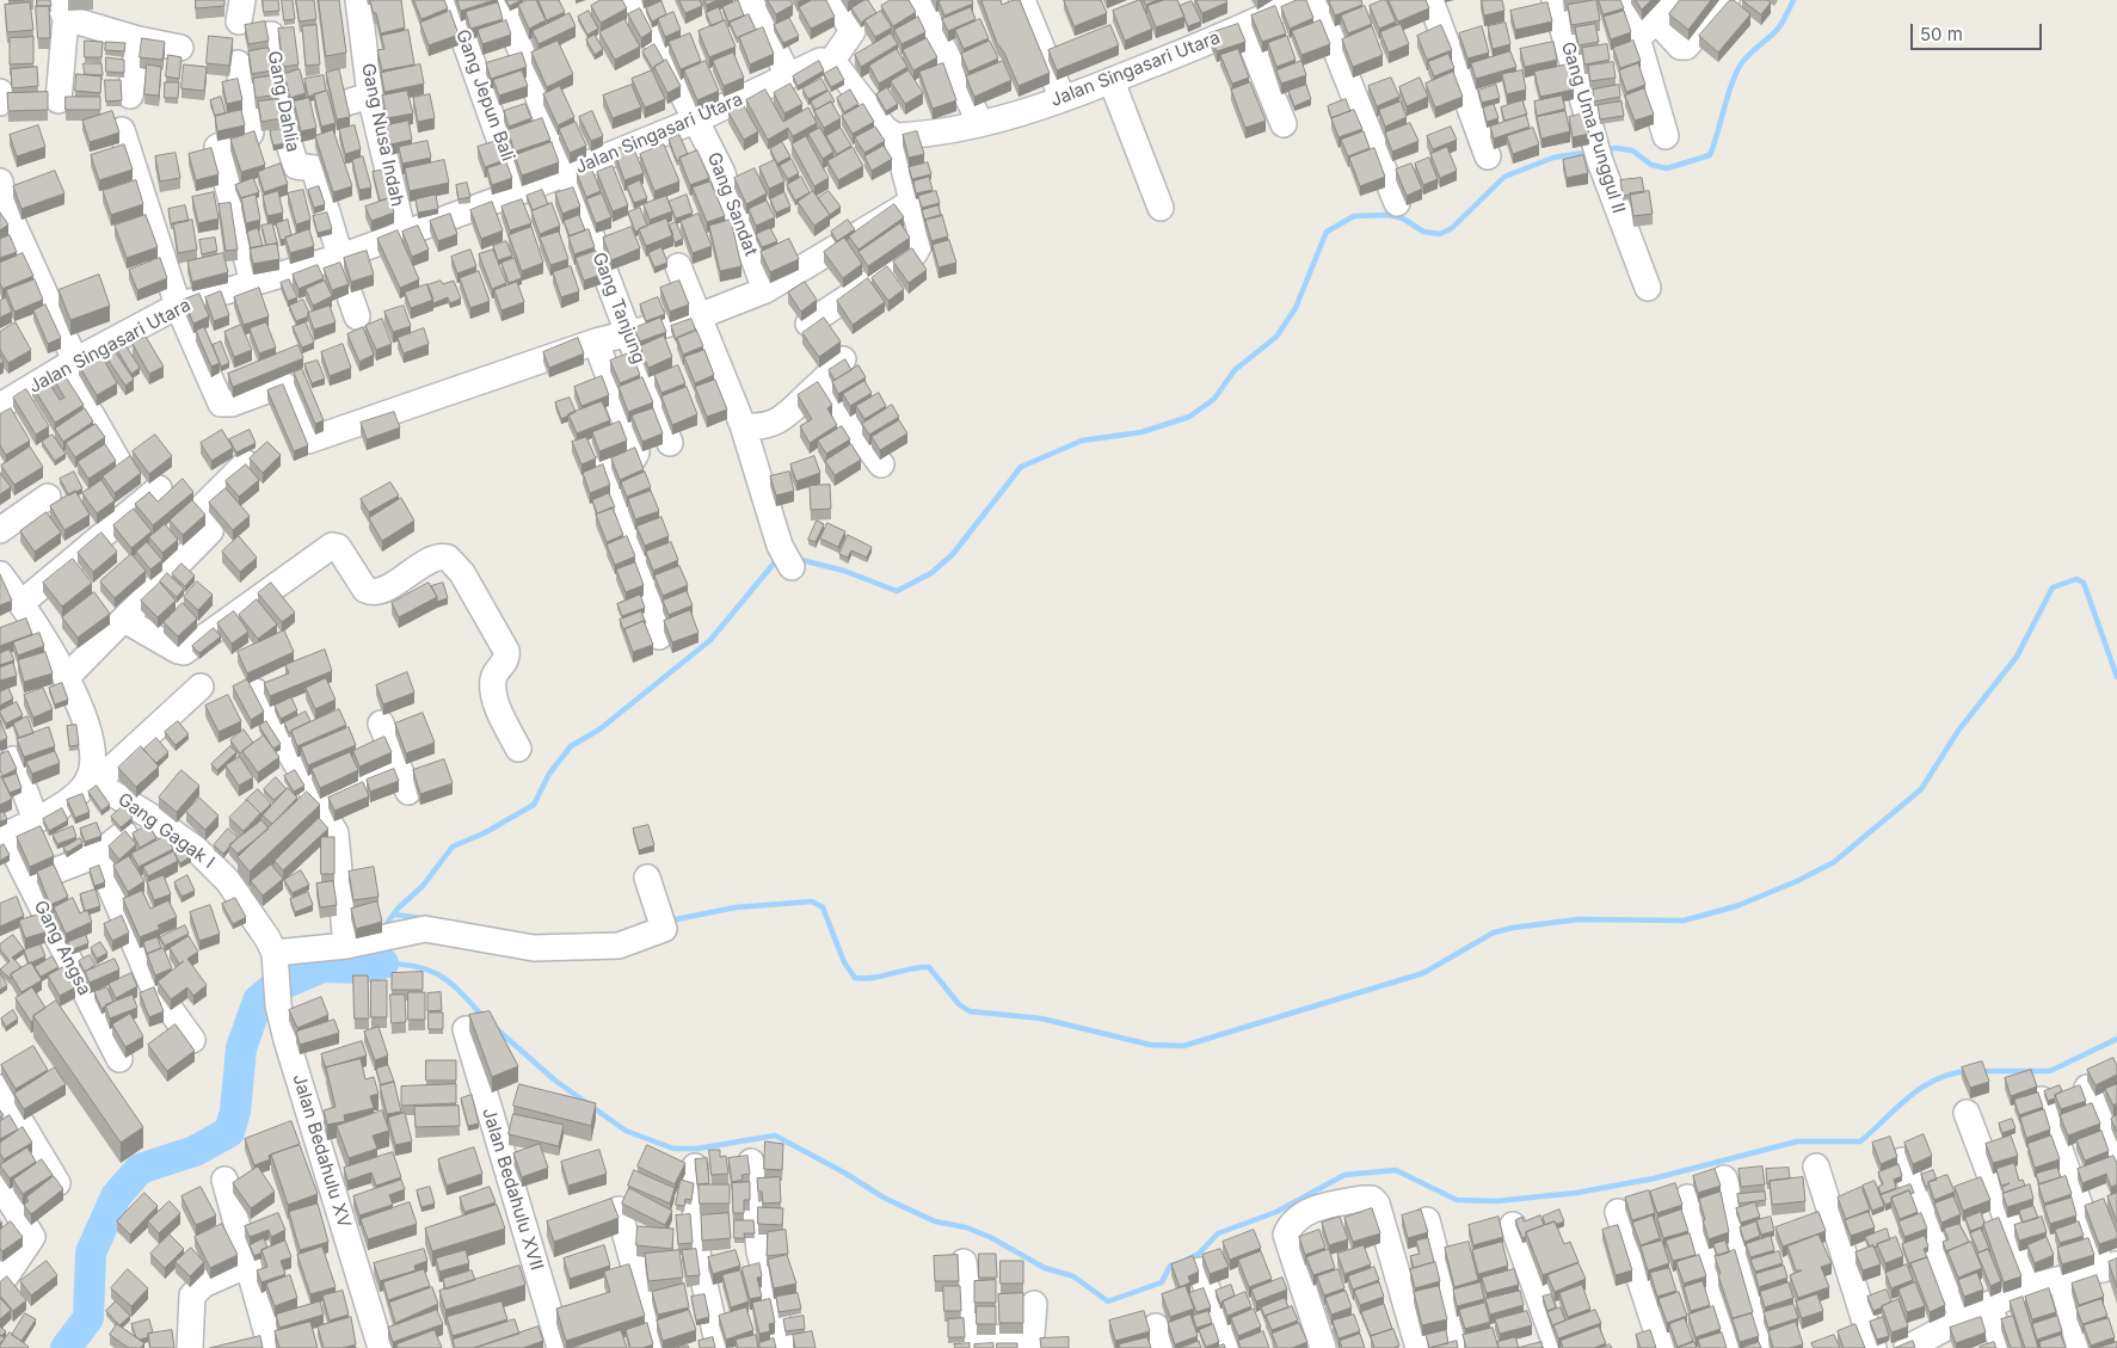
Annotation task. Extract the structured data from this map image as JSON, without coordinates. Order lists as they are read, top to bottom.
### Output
{
  "streets": {
    "street": [
      "Jalan Singasari Utara",
      "Gang Jepun Bali",
      "Gang Dahlia",
      "Gang Uma Punggul II",
      "Gang Nusa Indah",
      "Gang Sandat",
      "Gang Tanjung",
      "Gang Gagak I",
      "Gang Angsa",
      "Jalan Bedahulu XV",
      "Jalan Bedahulu XVII"
    ]
  },
  "crossings": [
    ["Jalan Singasari Utara", "Gang Jepun Bali"],
    ["Jalan Singasari Utara", "Gang Dahlia"],
    ["Jalan Singasari Utara", "Gang Nusa Indah"],
    ["Jalan Singasari Utara", "Gang Sandat"],
    ["Jalan Singasari Utara", "Gang Tanjung"],
    ["Gang Gagak I", "Jalan Bedahulu XV"]
  ],
  "scale_bar": "50 m"
}
